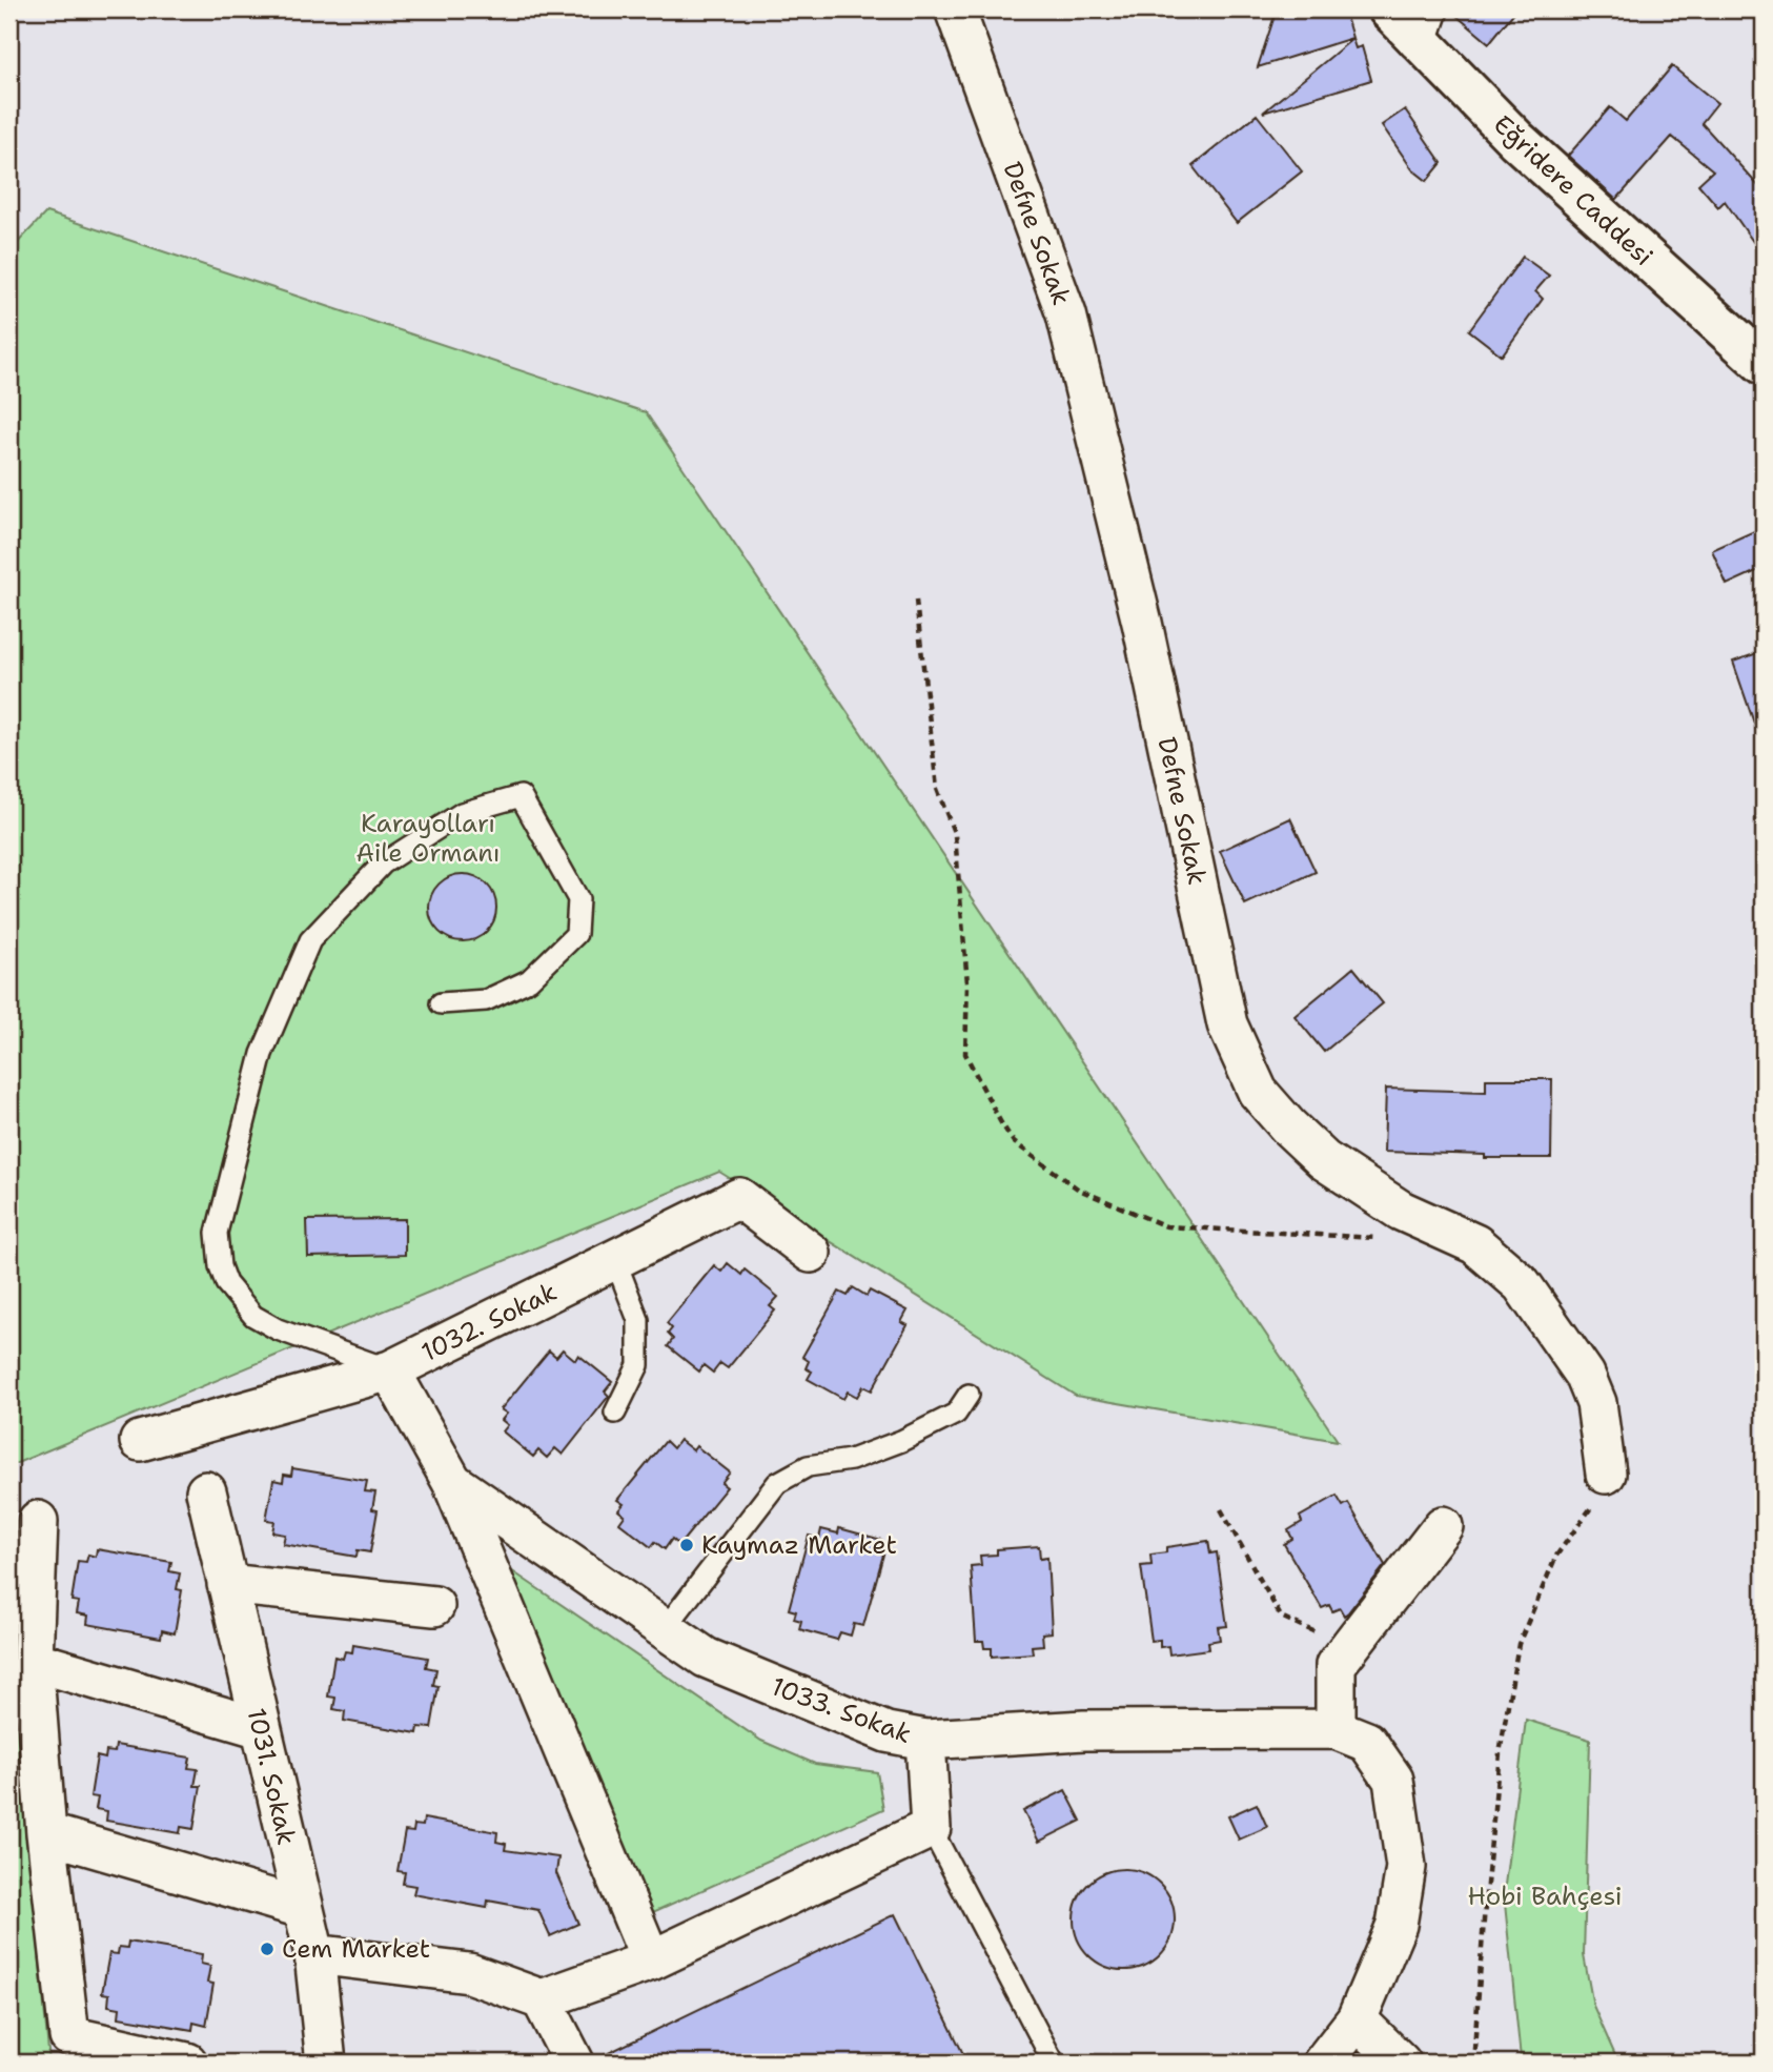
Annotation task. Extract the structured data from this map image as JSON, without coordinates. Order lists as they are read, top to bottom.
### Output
{
  "streets": {
    "street": [
      "Eğridere Caddesi",
      "Defne Sokak",
      "1032. Sokak",
      "1033. Sokak",
      "1031. Sokak"
    ]
  },
  "crossings": [
    ["1032. Sokak", "1033. Sokak"]
  ],
  "parks": ["Karayolları Aile Ormanı", "Hobi Bahçesi"],
  "places": ["Kaymaz Market", "Cem Market"]
}
